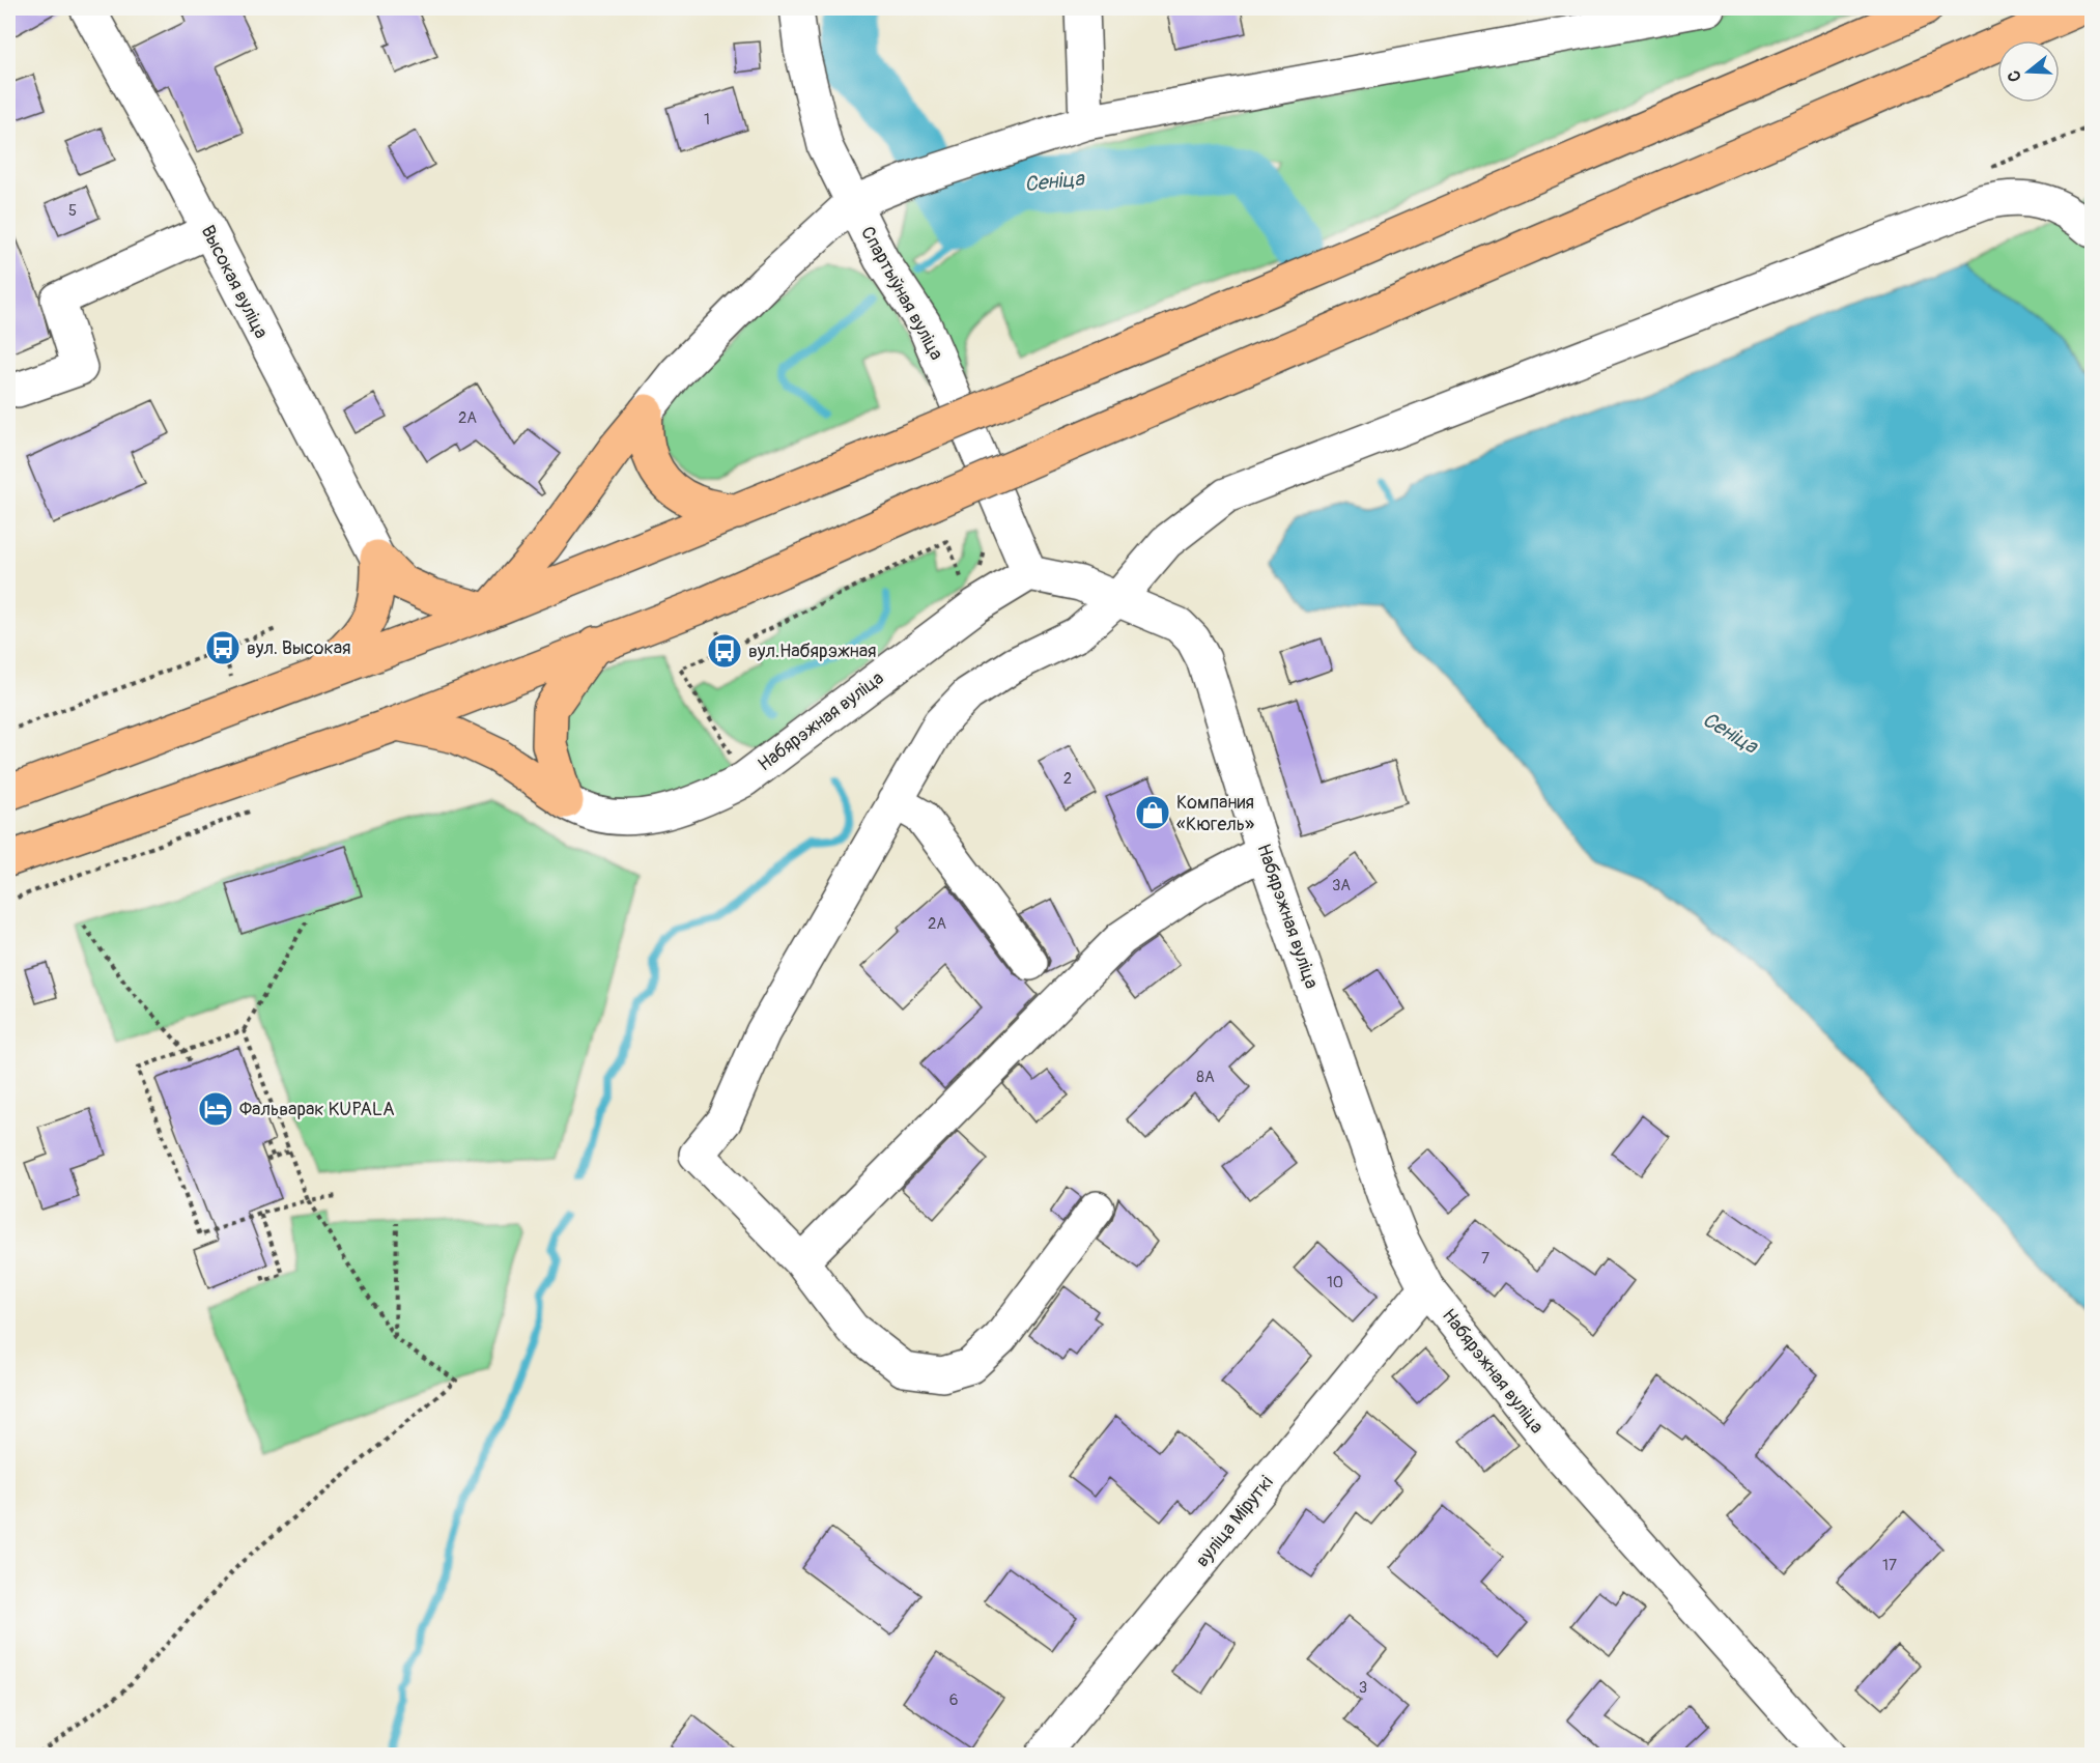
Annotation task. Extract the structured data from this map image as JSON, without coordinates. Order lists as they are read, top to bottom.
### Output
{
  "streets": {
    "street": [
      "Высокая вуліца",
      "Спартыўная вуліца",
      "Набярэжная вуліца",
      "вуліца Міруткі"
    ]
  },
  "crossings": [
    ["Спартыўная вуліца", "Набярэжная вуліца"],
    ["Набярэжная вуліца", "вуліца Міруткі"]
  ],
  "water": ["Сеніца"],
  "places": {
    "bus stop": ["вул. Высокая", "вул.Набярэжная"],
    "shop": ["Компания «Кюгель»"],
    "hotel": ["Фальварак KUPALA"]
  },
  "house_numbers": [
    "1",
    "5",
    "2А",
    "2",
    "3А",
    "2А",
    "8А",
    "7",
    "10",
    "17",
    "3",
    "6"
  ],
  "north": "left"
}
